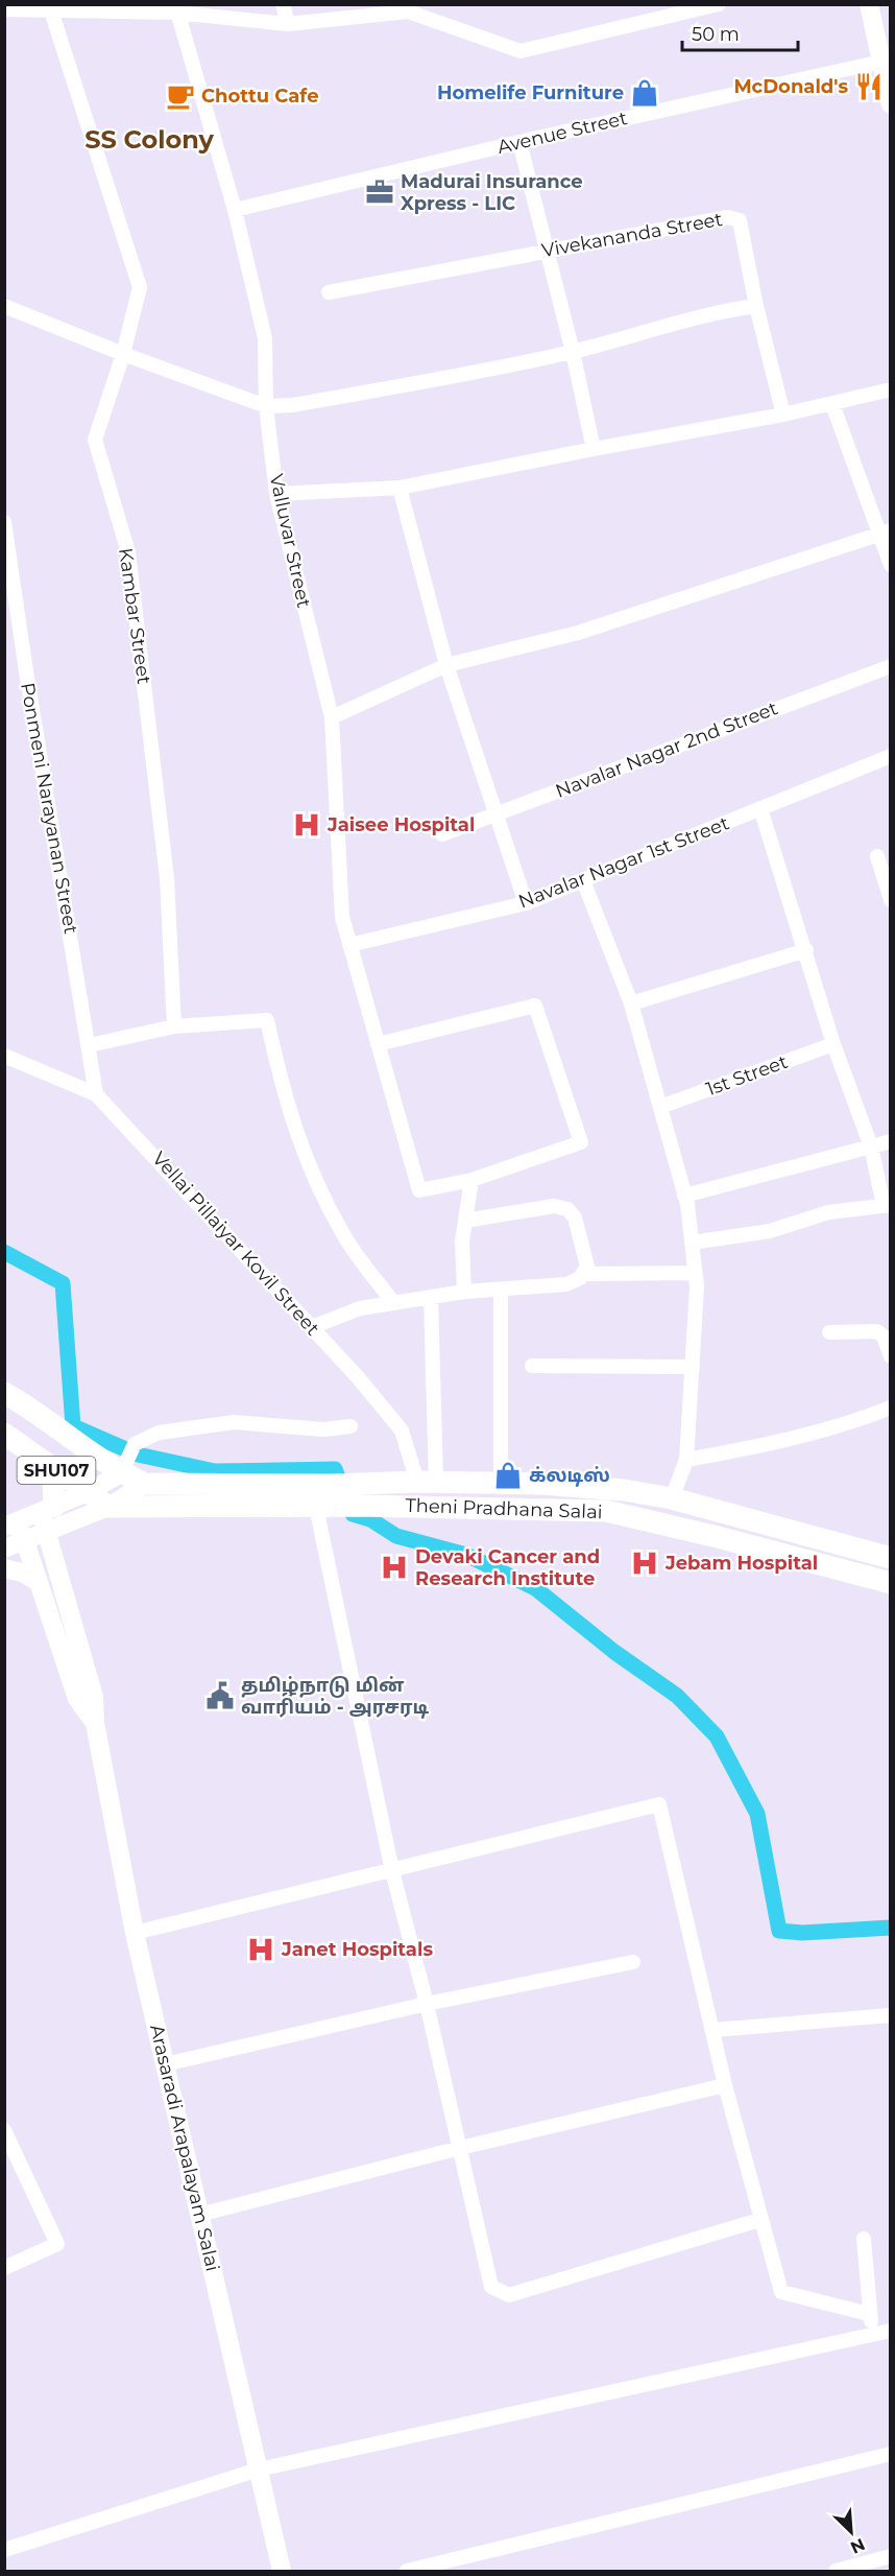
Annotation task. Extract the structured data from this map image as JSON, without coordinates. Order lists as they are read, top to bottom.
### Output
{
  "streets": {
    "main road": ["SHU107", "Theni Pradhana Salai"],
    "street": [
      "Avenue Street",
      "Vivekananda Street",
      "Valluvar Street",
      "Kambar Street",
      "Navalar Nagar 2nd Street",
      "Ponmeni Narayanan Street",
      "Navalar Nagar 1st Street",
      "1st Street",
      "Vellai Pillaiyar Kovil Street",
      "Arasaradi Arapalayam Salai"
    ]
  },
  "crossings": [
    ["Avenue Street", "Valluvar Street"],
    ["Valluvar Street", "Navalar Nagar 1st Street"],
    ["Ponmeni Narayanan Street", "Vellai Pillaiyar Kovil Street"],
    ["Vellai Pillaiyar Kovil Street", "Theni Pradhana Salai"],
    ["SHU107", "Theni Pradhana Salai"]
  ],
  "districts": ["SS Colony"],
  "places": {
    "restaurant": ["McDonald's"],
    "shop": ["Homelife Furniture", "க்லடிஸ்"],
    "cafe": ["Chottu Cafe"],
    "office": ["Madurai Insurance Xpress - LIC"],
    "hospital": [
      "Jaisee Hospital",
      "Jebam Hospital",
      "Devaki Cancer and Research Institute",
      "Janet Hospitals"
    ],
    "public building": ["தமிழ்நாடு மின் வாரியம் - அரசரடி"]
  },
  "scale_bar": "50 m",
  "north": "bottom right"
}
